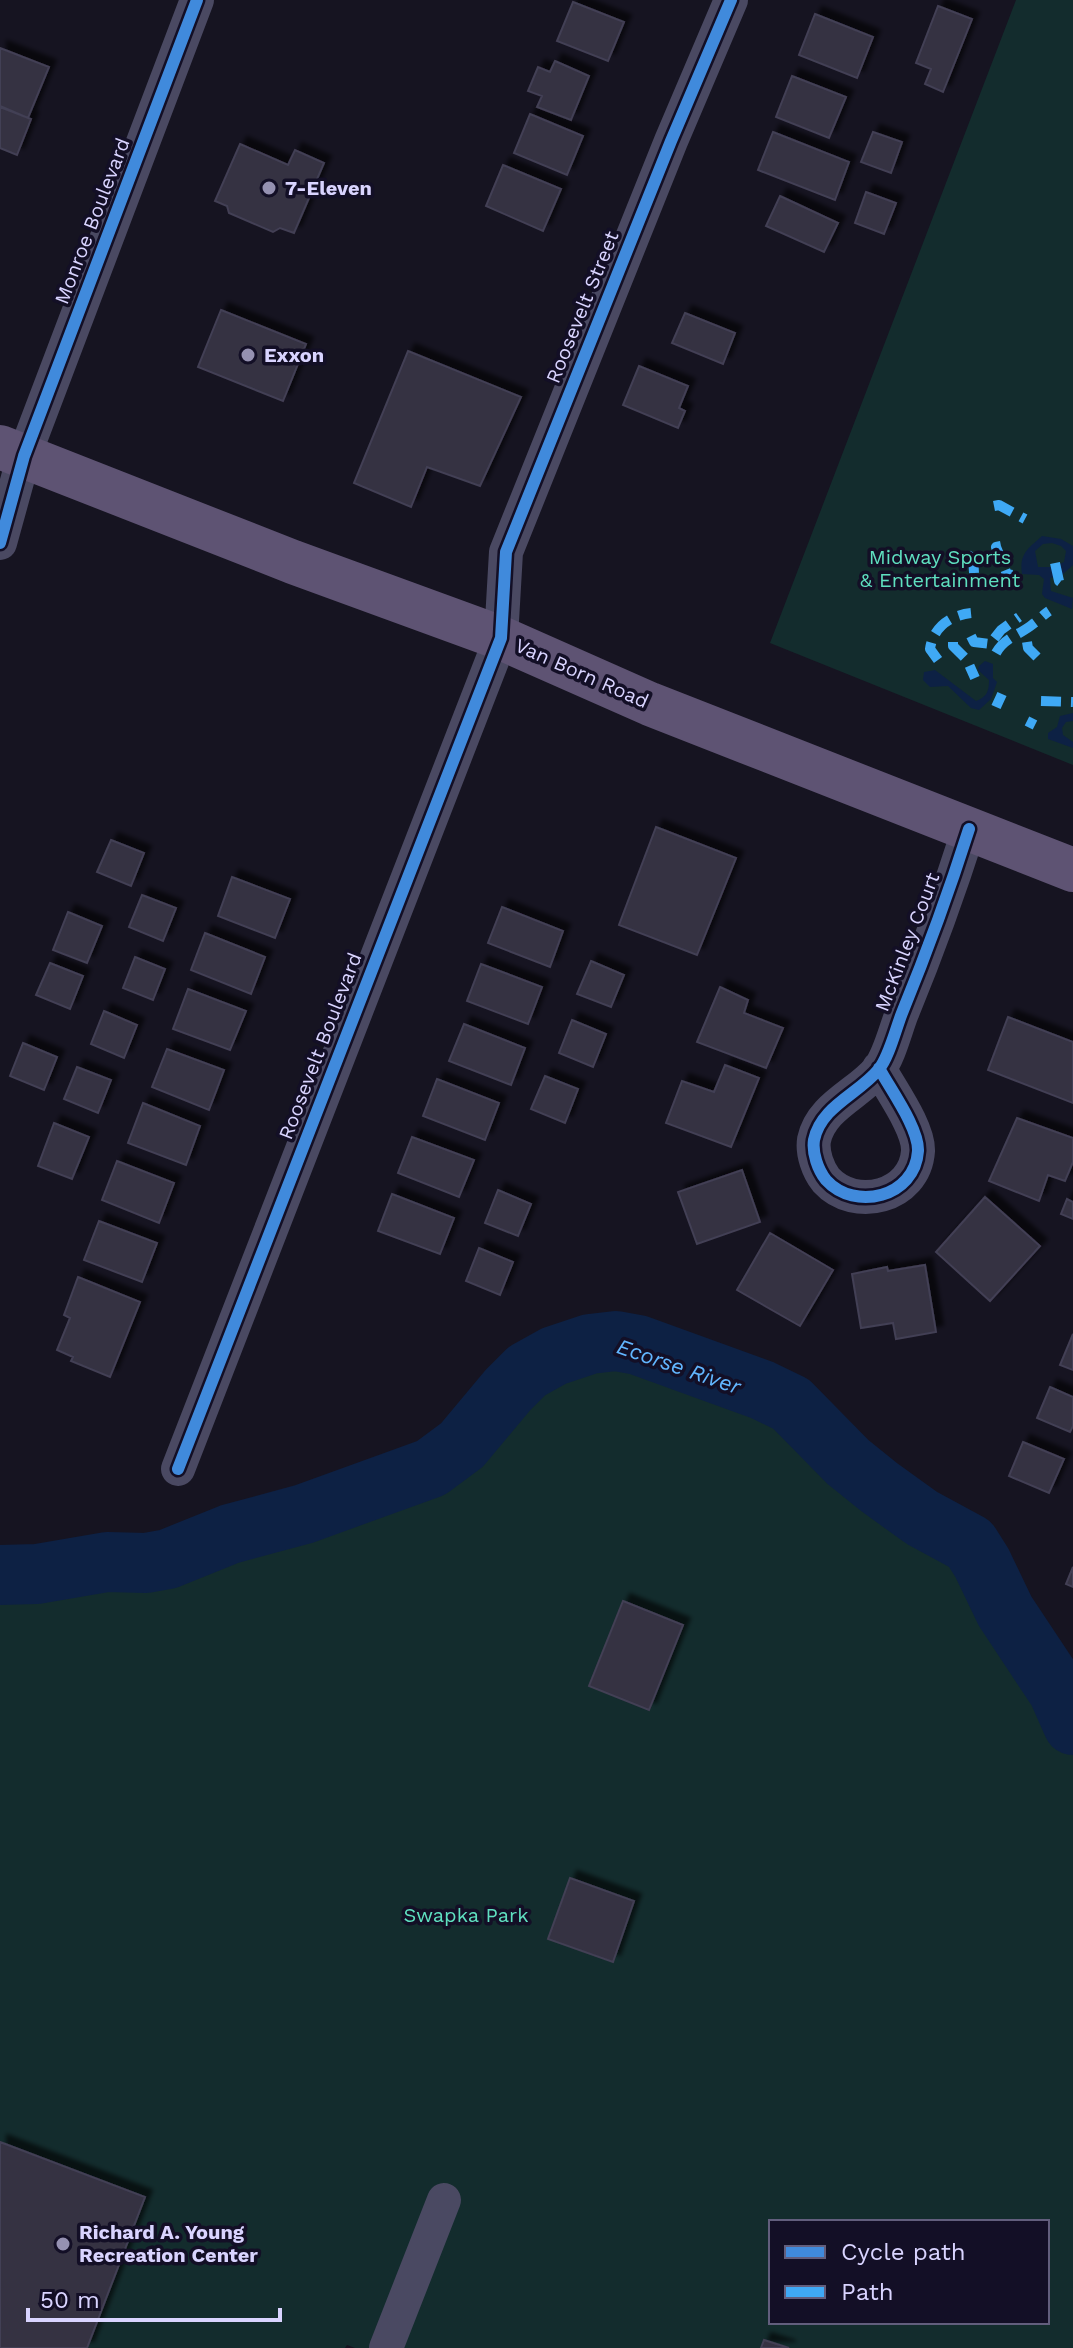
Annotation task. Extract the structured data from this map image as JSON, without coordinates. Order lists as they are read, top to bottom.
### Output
{
  "streets": {
    "main road": ["Van Born Road"],
    "street": [
      "Monroe Boulevard",
      "Roosevelt Street",
      "McKinley Court",
      "Roosevelt Boulevard"
    ]
  },
  "crossings": [
    ["Monroe Boulevard", "Van Born Road"],
    ["Roosevelt Street", "Van Born Road"],
    ["Roosevelt Street", "Roosevelt Boulevard"],
    ["Van Born Road", "McKinley Court"],
    ["Van Born Road", "Roosevelt Boulevard"]
  ],
  "water": ["Ecorse River"],
  "parks": ["Midway Sports & Entertainment", "Swapka Park"],
  "places": ["7-Eleven", "Exxon", "Richard A. Young Recreation Center"],
  "legend": ["Cycle path", "Path"],
  "scale_bar": "50 m"
}
